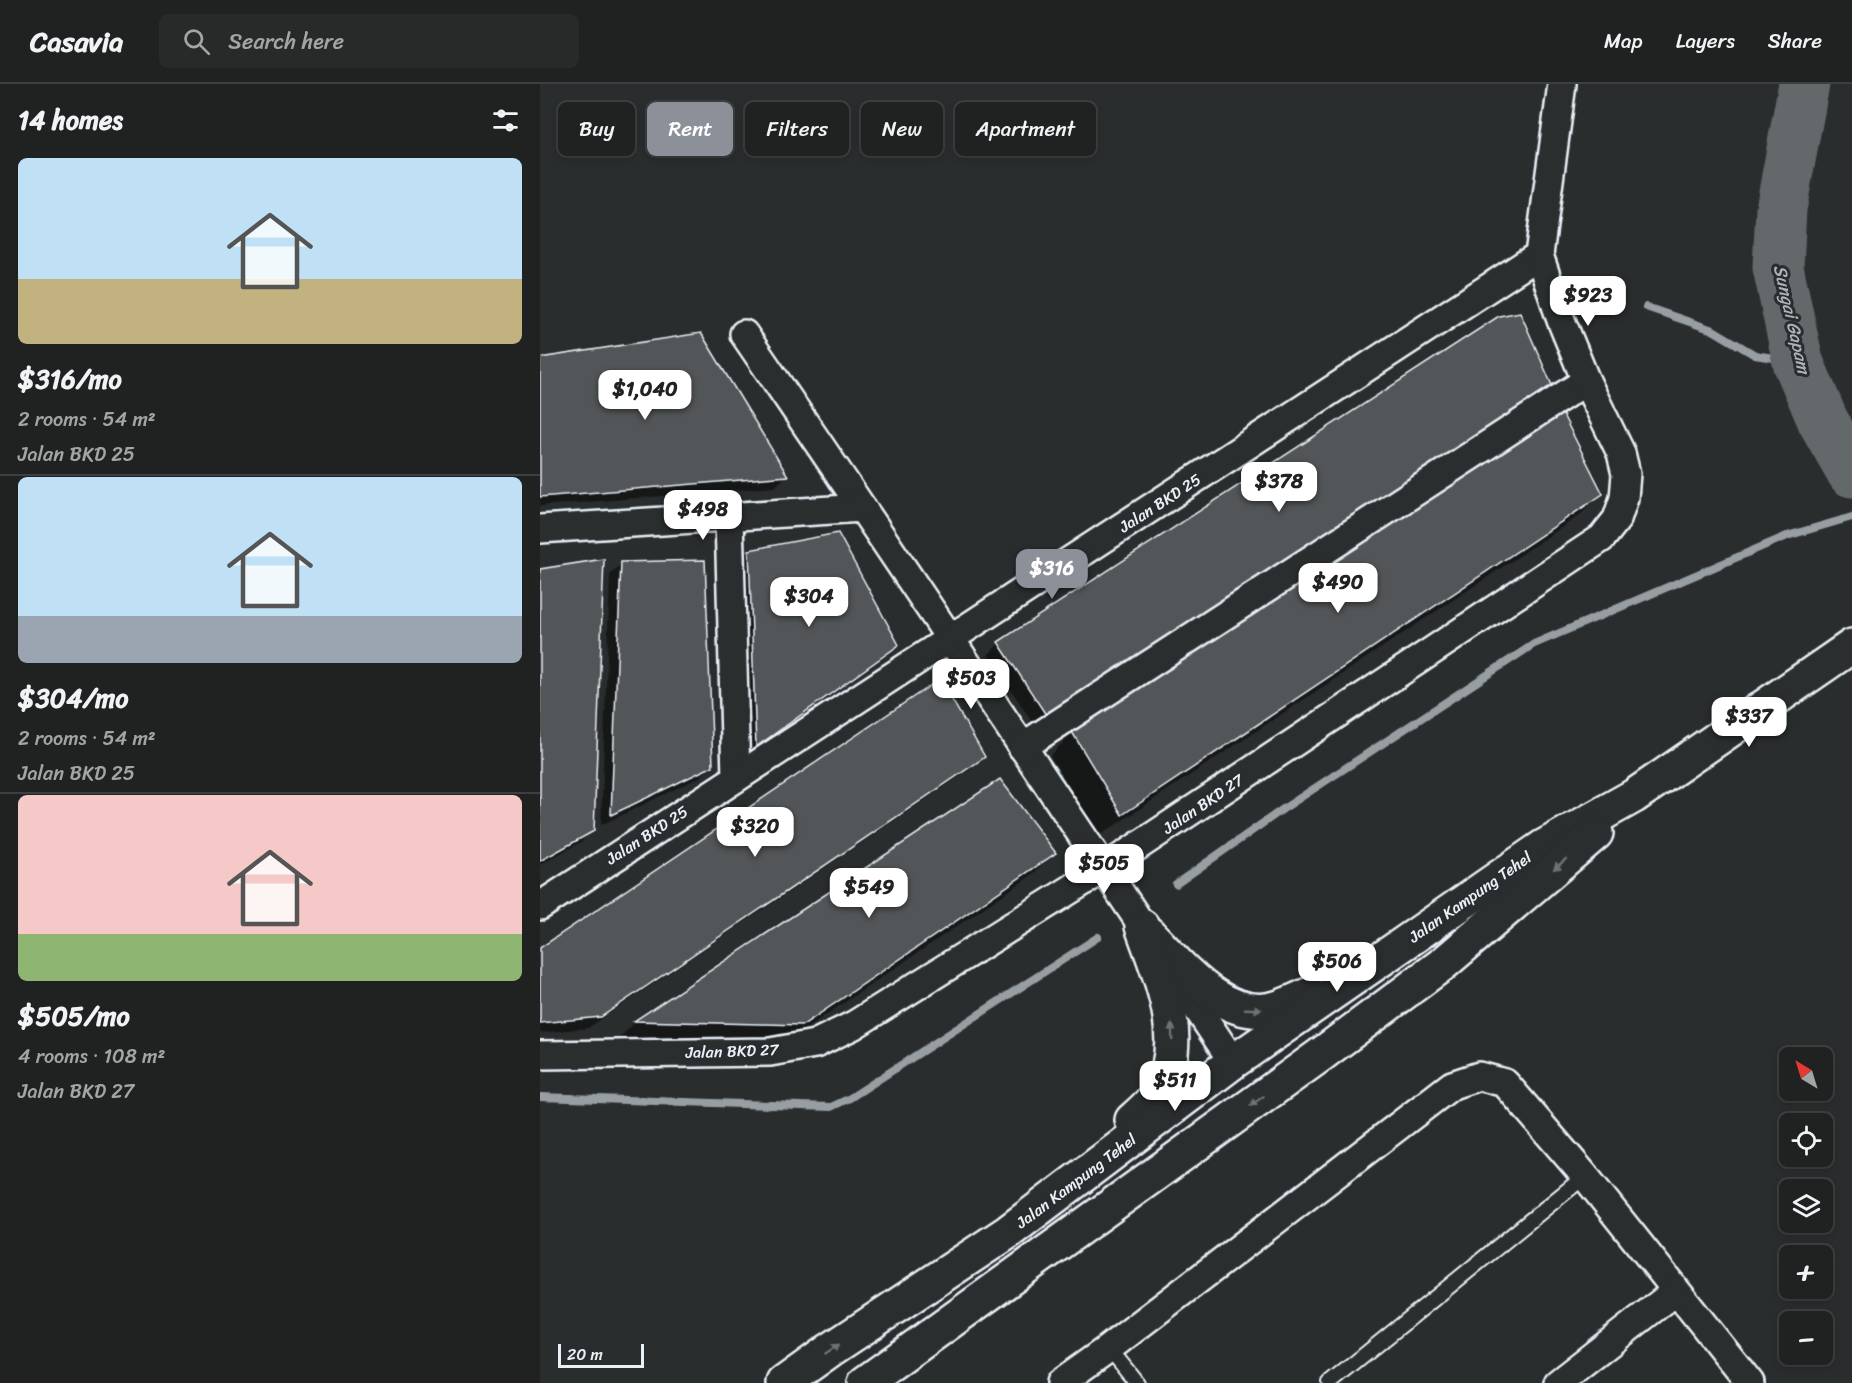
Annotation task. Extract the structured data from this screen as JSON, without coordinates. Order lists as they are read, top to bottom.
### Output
{
  "streets": {
    "main road": ["Jalan Kampung Tehel"],
    "street": ["Jalan BKD 25", "Jalan BKD 27"]
  },
  "water": ["Sungai Gapam"],
  "scale_bar": "20 m",
  "north": "top left",
  "page": {
    "header": "Casavia",
    "search": "Search here",
    "nav": ["Map", "Layers", "Share"],
    "heading": "14 homes",
    "chip": [
      "Buy",
      "Rent",
      "Filters",
      "New",
      "Apartment"
    ],
    "list": [
      {
        "name": "$316/mo",
        "note": "2 rooms · 54 m² · Jalan BKD 25"
      },
      {
        "name": "$304/mo",
        "note": "2 rooms · 54 m² · Jalan BKD 25"
      },
      {
        "name": "$505/mo",
        "note": "4 rooms · 108 m² · Jalan BKD 27"
      }
    ],
    "price": [
      "$923",
      "$1,040",
      "$378",
      "$498",
      "$316",
      "$490",
      "$304",
      "$503",
      "$337",
      "$320",
      "$505",
      "$549",
      "$506",
      "$511"
    ],
    "map_buttons": ["+", "−"],
    "scale": "20 m"
  }
}
